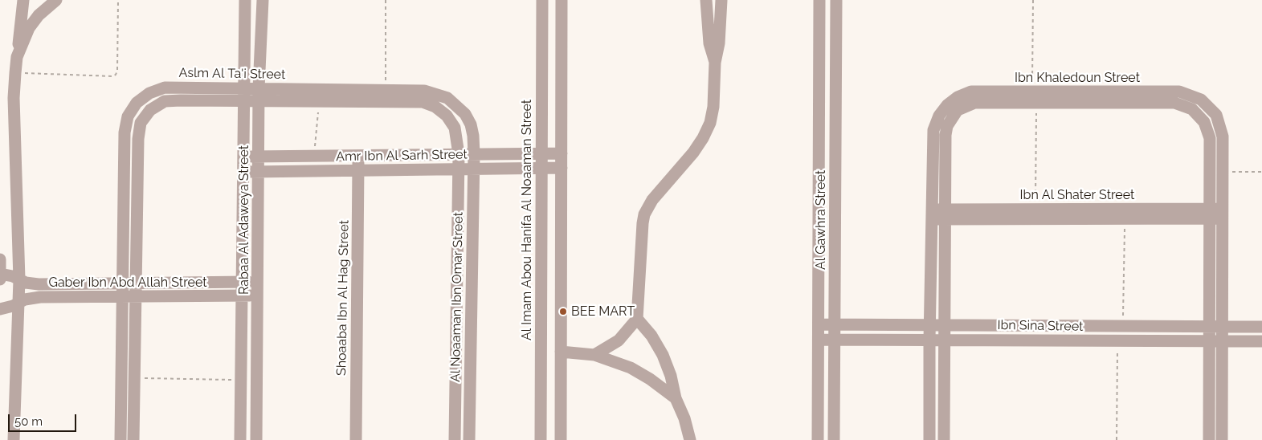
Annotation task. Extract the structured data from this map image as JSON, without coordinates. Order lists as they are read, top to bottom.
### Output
{
  "streets": {
    "street": [
      "Aslm Al Ta'i Street",
      "Ibn Khaledoun Street",
      "Amr Ibn Al Sarh Street",
      "Ibn Al Shater Street",
      "Rabaa Al Adaweya Street",
      "Al Imam Abou Hanifa Al Noaaman Street",
      "Al Gawhra Street",
      "Gaber Ibn Abd Allah Street",
      "Al Noaaman Ibn Omar Street",
      "Shoaaba Ibn Al Hag Street",
      "Ibn Sina Street"
    ]
  },
  "crossings": [
    ["Aslm Al Ta'i Street", "Amr Ibn Al Sarh Street"],
    ["Aslm Al Ta'i Street", "Rabaa Al Adaweya Street"],
    ["Aslm Al Ta'i Street", "Gaber Ibn Abd Allah Street"],
    ["Aslm Al Ta'i Street", "Al Noaaman Ibn Omar Street"],
    ["Ibn Khaledoun Street", "Ibn Al Shater Street"],
    ["Ibn Khaledoun Street", "Ibn Sina Street"],
    ["Amr Ibn Al Sarh Street", "Rabaa Al Adaweya Street"],
    ["Amr Ibn Al Sarh Street", "Al Imam Abou Hanifa Al Noaaman Street"],
    ["Amr Ibn Al Sarh Street", "Al Noaaman Ibn Omar Street"],
    ["Amr Ibn Al Sarh Street", "Shoaaba Ibn Al Hag Street"],
    ["Rabaa Al Adaweya Street", "Gaber Ibn Abd Allah Street"],
    ["Al Gawhra Street", "Ibn Sina Street"]
  ],
  "places": ["BEE MART"],
  "scale_bar": "50 m"
}
